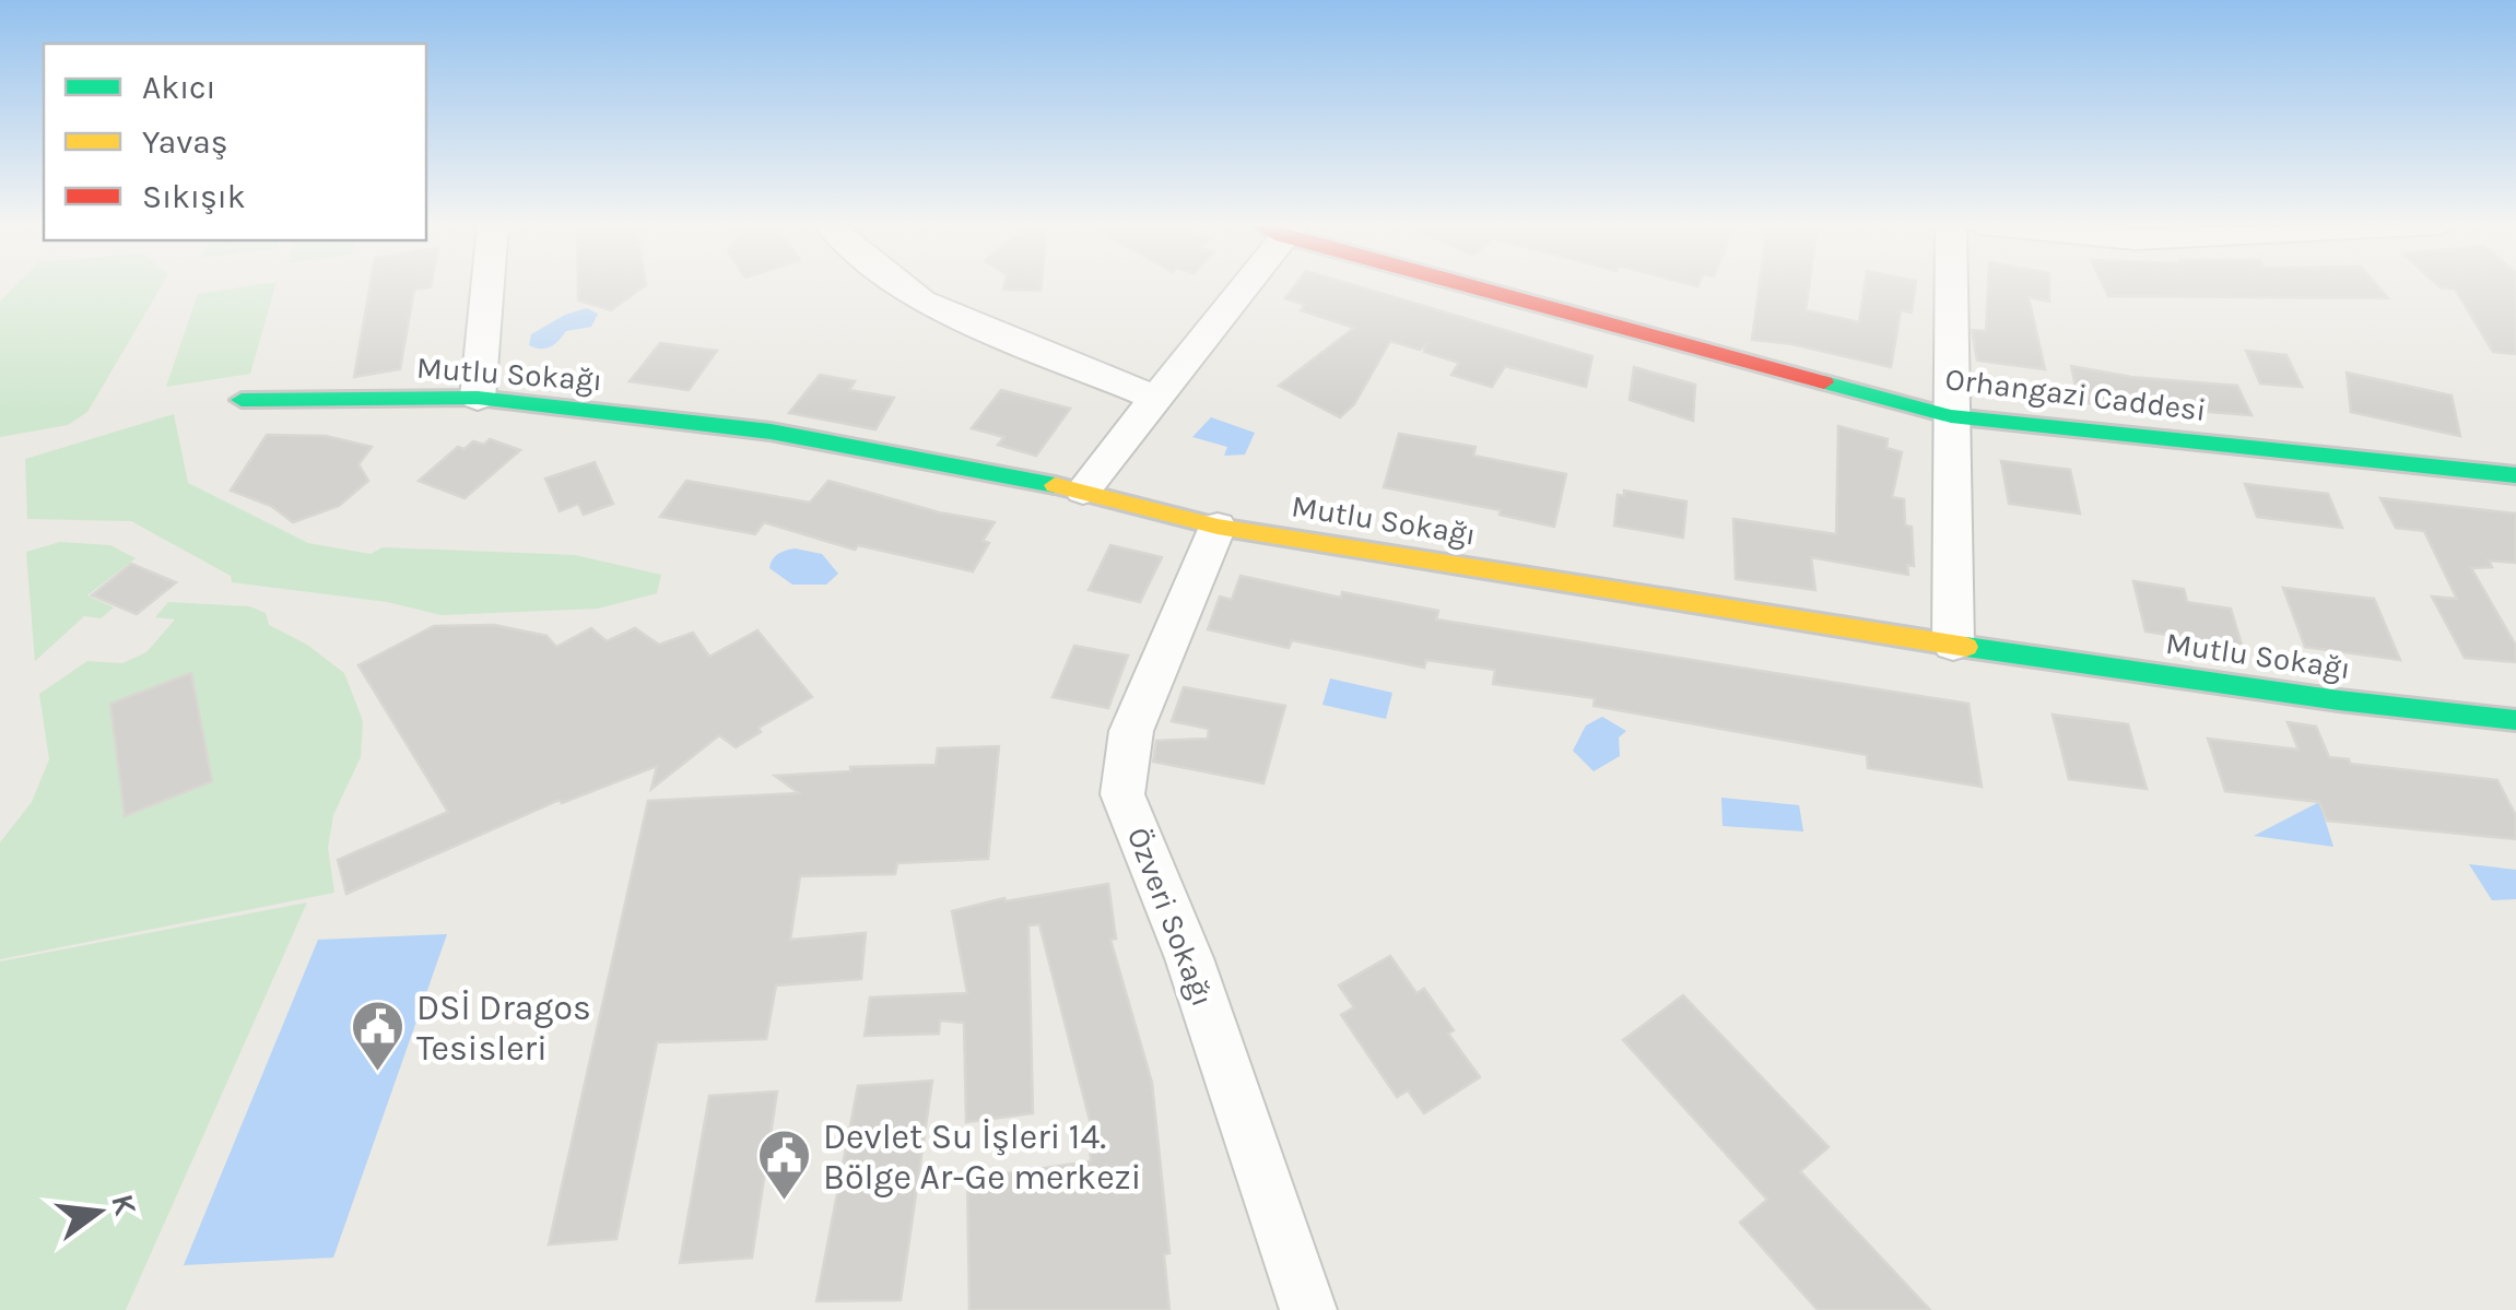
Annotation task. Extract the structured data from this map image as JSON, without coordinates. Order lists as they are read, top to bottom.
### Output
{
  "streets": {
    "street": ["Mutlu Sokağı", "Orhangazi Caddesi", "Özveri Sokağı"]
  },
  "crossings": [
    ["Mutlu Sokağı", "Özveri Sokağı"]
  ],
  "places": {
    "public building": ["DSİ Dragos Tesisleri", "Devlet Su İşleri 14. Bölge Ar-Ge merkezi"]
  },
  "legend": ["Akıcı", "Yavaş", "Sıkışık"],
  "north": "right"
}
